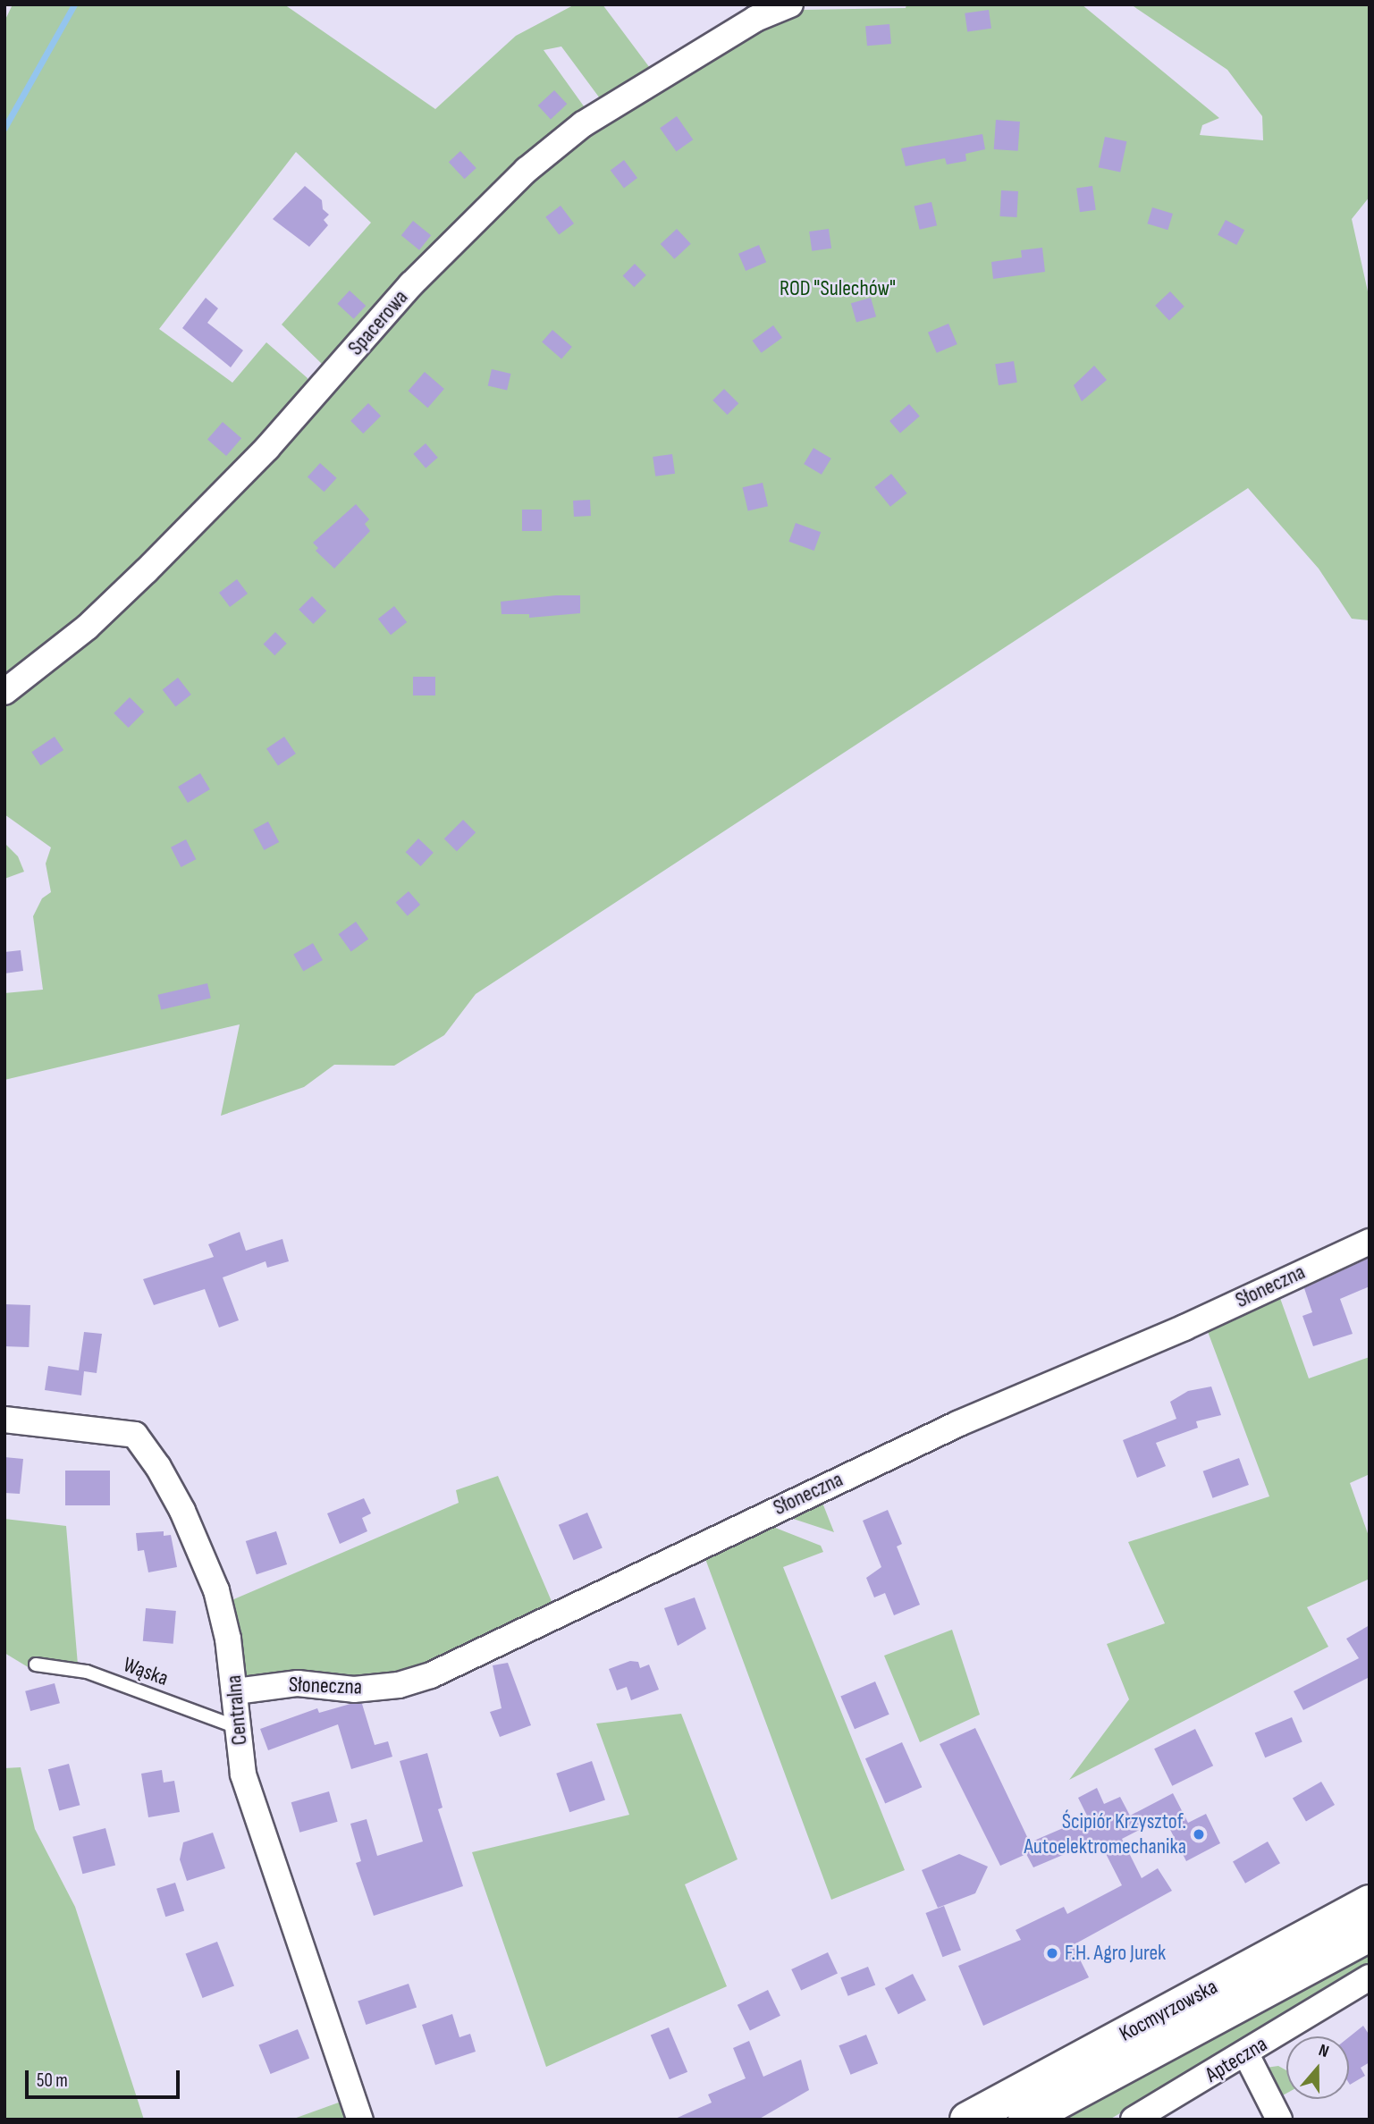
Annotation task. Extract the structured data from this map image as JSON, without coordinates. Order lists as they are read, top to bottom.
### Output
{
  "streets": {
    "main road": ["Kocmyrzowska"],
    "street": [
      "Spacerowa",
      "Słoneczna",
      "Centralna",
      "Apteczna"
    ],
    "lane": ["Wąska"]
  },
  "crossings": [
    ["Słoneczna", "Centralna"],
    ["Wąska", "Centralna"]
  ],
  "parks": ["ROD \"Sulechów\""],
  "places": ["Ścipiór Krzysztof. Autoelektromechanika", "F.H. Agro Jurek"],
  "scale_bar": "50 m",
  "north": "top"
}
